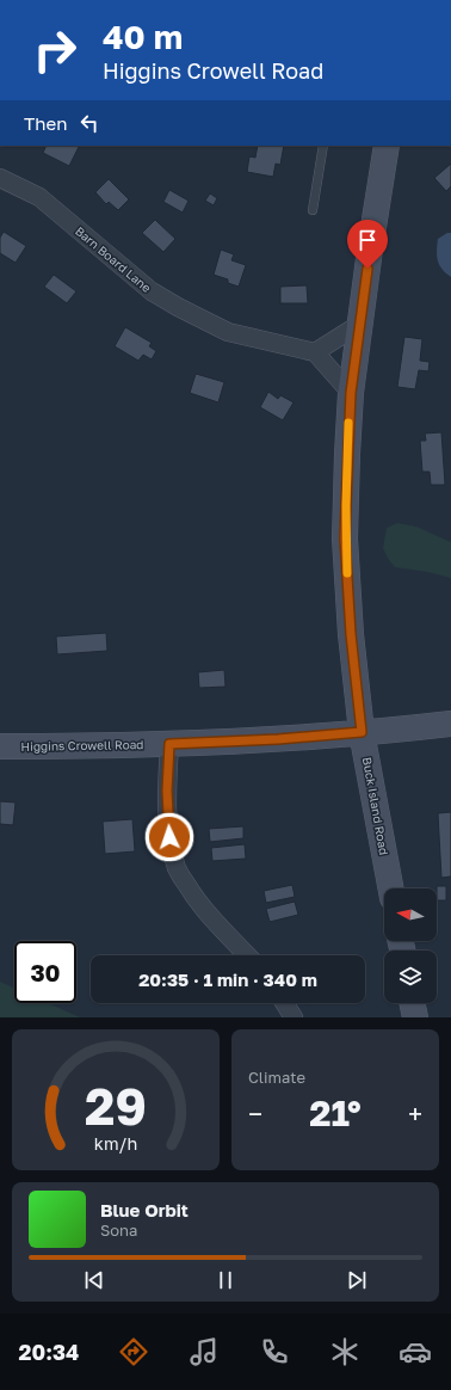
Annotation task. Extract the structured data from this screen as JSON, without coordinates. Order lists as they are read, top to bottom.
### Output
{
  "streets": {
    "main road": ["Higgins Crowell Road", "Buck Island Road"],
    "street": ["Barn Board Lane"]
  },
  "crossings": [
    ["Higgins Crowell Road", "Buck Island Road"]
  ],
  "north": "left",
  "page": {
    "turn": ["40 m", "Higgins Crowell Road"],
    "then": "Then",
    "limit": "30",
    "trip": "20:35 · 1 min · 340 m",
    "tile": "Climate",
    "heat": ["−", "21°", "+"],
    "song": ["Blue Orbit", "Sona"],
    "tabs": "20:34",
    "gauge": ["29", "km/h"]
  }
}
